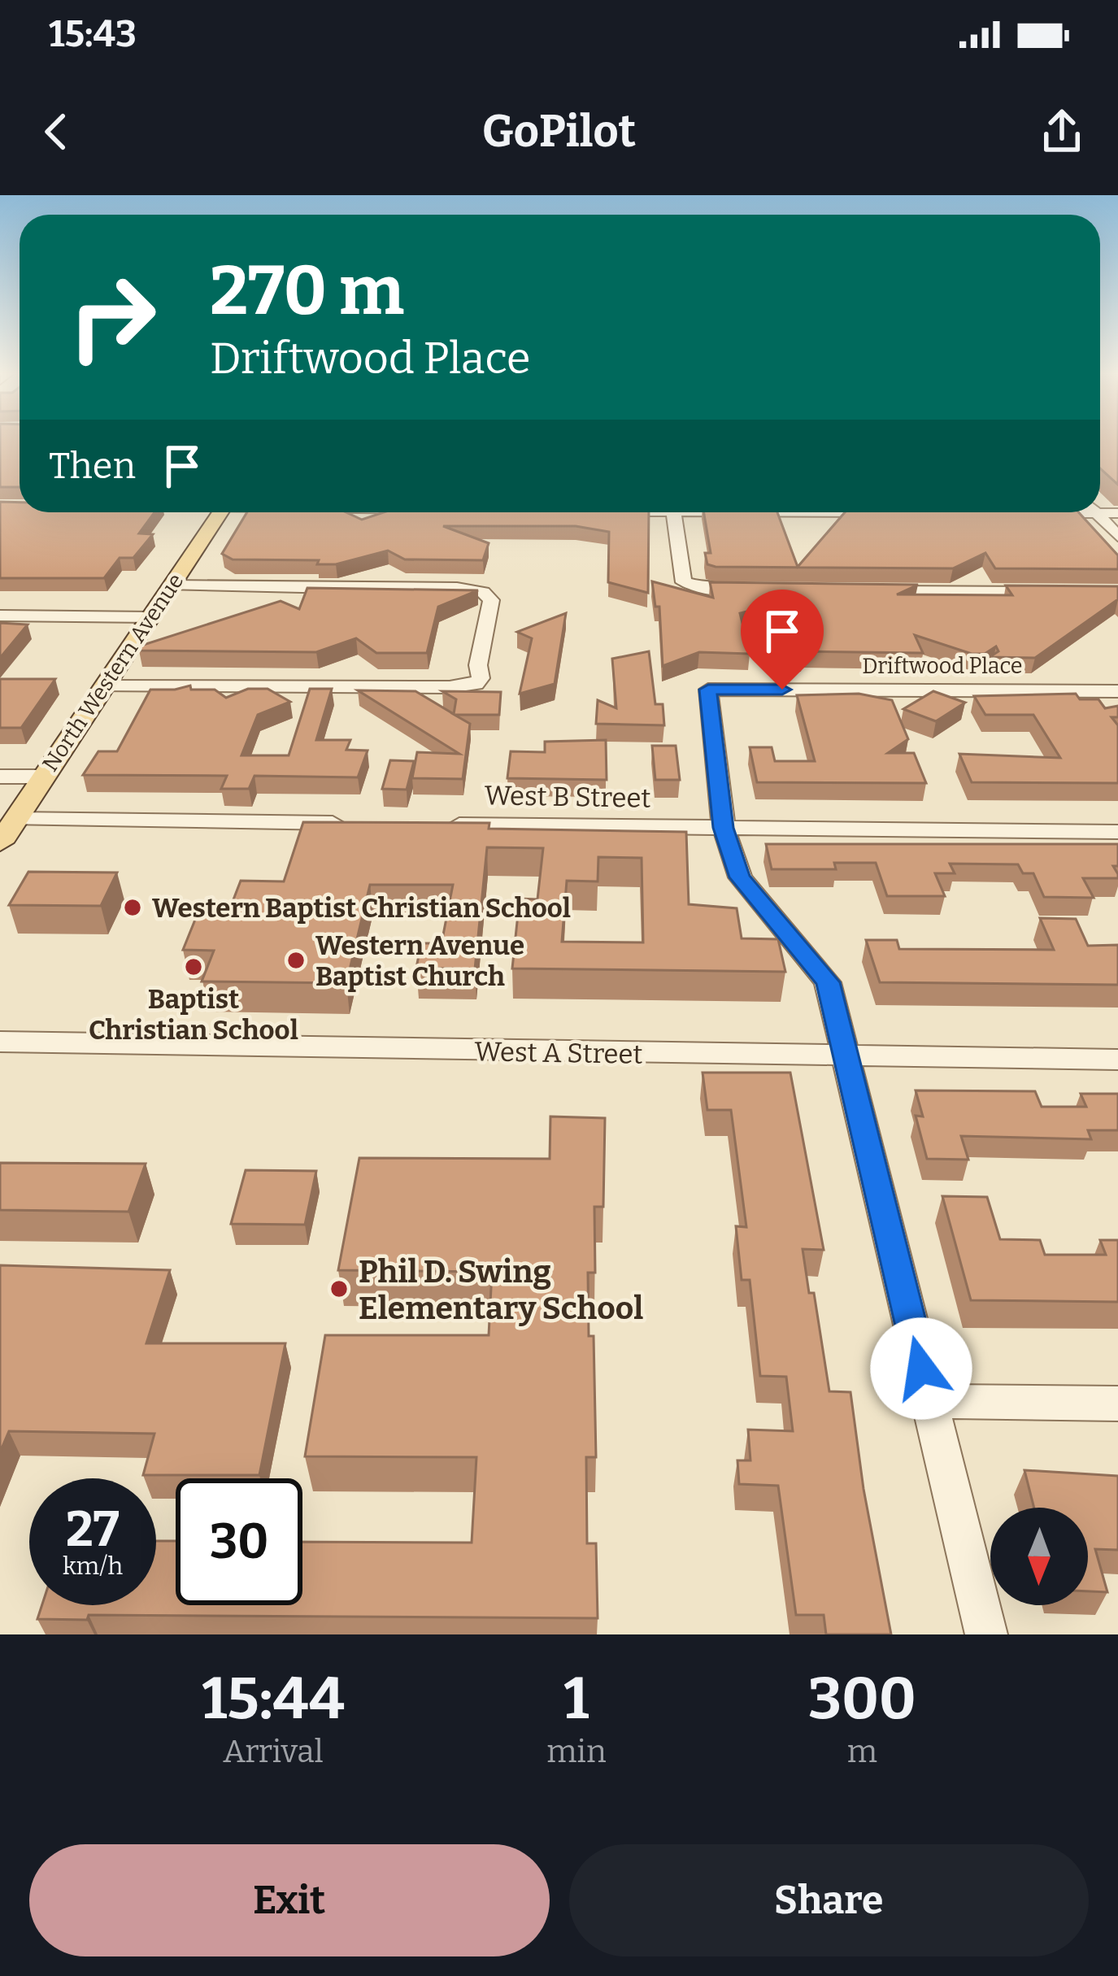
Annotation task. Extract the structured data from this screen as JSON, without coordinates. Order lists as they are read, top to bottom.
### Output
{
  "streets": {
    "main road": ["North Western Avenue"],
    "street": ["Driftwood Place", "West B Street", "West A Street"]
  },
  "crossings": [
    ["Driftwood Place", "West B Street"]
  ],
  "places": [
    "Western Baptist Christian School",
    "Western Avenue Baptist Church",
    "Baptist Christian School",
    "Phil D. Swing Elementary School"
  ],
  "north": "bottom",
  "page": {
    "status": "15:43",
    "header": "GoPilot",
    "turn": ["270 m", "Driftwood Place"],
    "then": "Then",
    "speed": "27 km/h",
    "limit": "30",
    "eta": [
      "15:44",
      "Arrival",
      "1",
      "min",
      "300",
      "m"
    ],
    "buttons": ["Exit", "Share"]
  }
}
